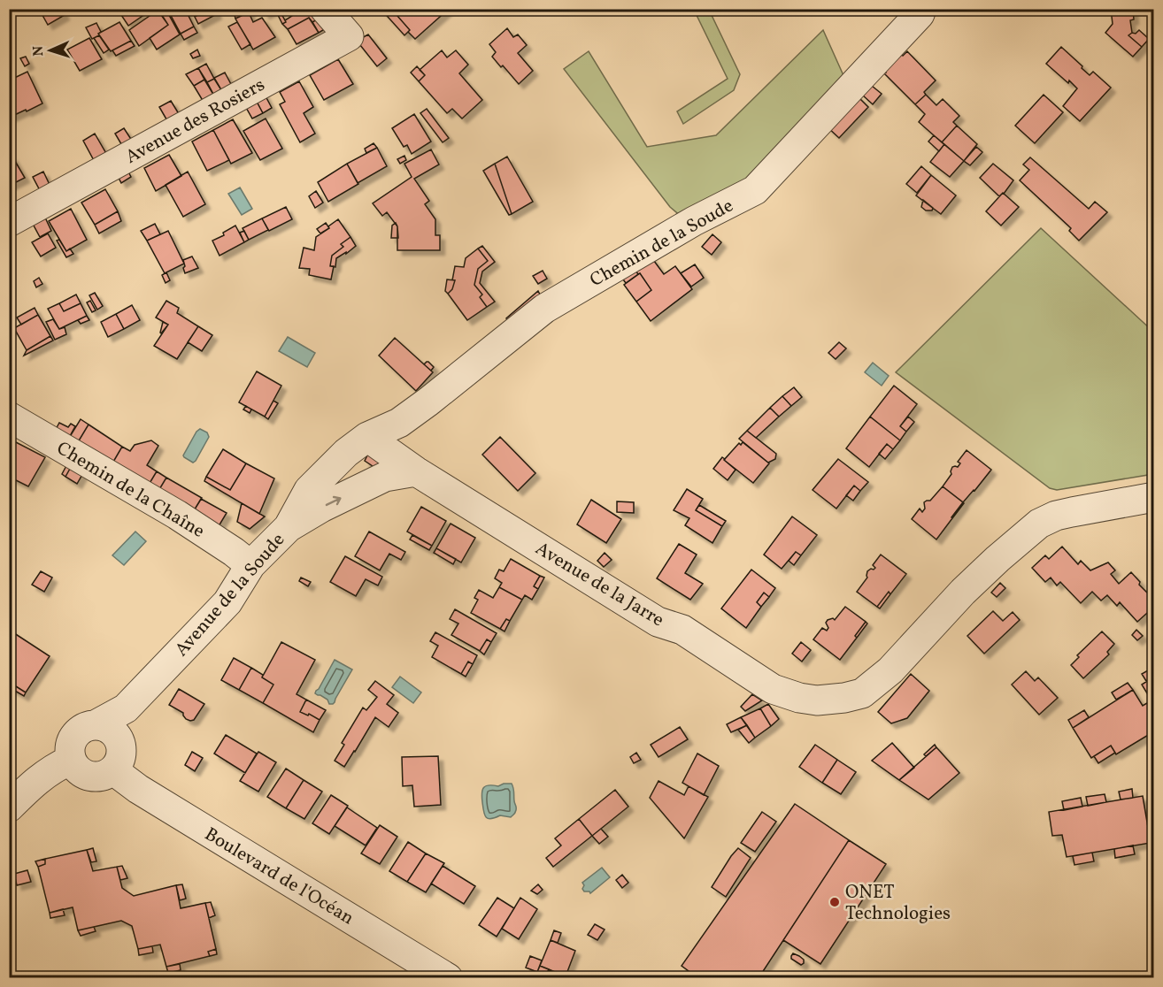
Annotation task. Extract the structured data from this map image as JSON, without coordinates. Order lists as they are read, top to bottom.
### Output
{
  "streets": {
    "street": [
      "Avenue des Rosiers",
      "Chemin de la Soude",
      "Chemin de la Chaîne",
      "Avenue de la Jarre",
      "Avenue de la Soude",
      "Boulevard de l'Océan"
    ]
  },
  "crossings": [
    ["Chemin de la Soude", "Avenue de la Jarre"],
    ["Chemin de la Soude", "Avenue de la Soude"],
    ["Chemin de la Chaîne", "Avenue de la Soude"],
    ["Avenue de la Jarre", "Avenue de la Soude"],
    ["Avenue de la Soude", "Boulevard de l'Océan"]
  ],
  "places": ["ONET Technologies"],
  "north": "left"
}
